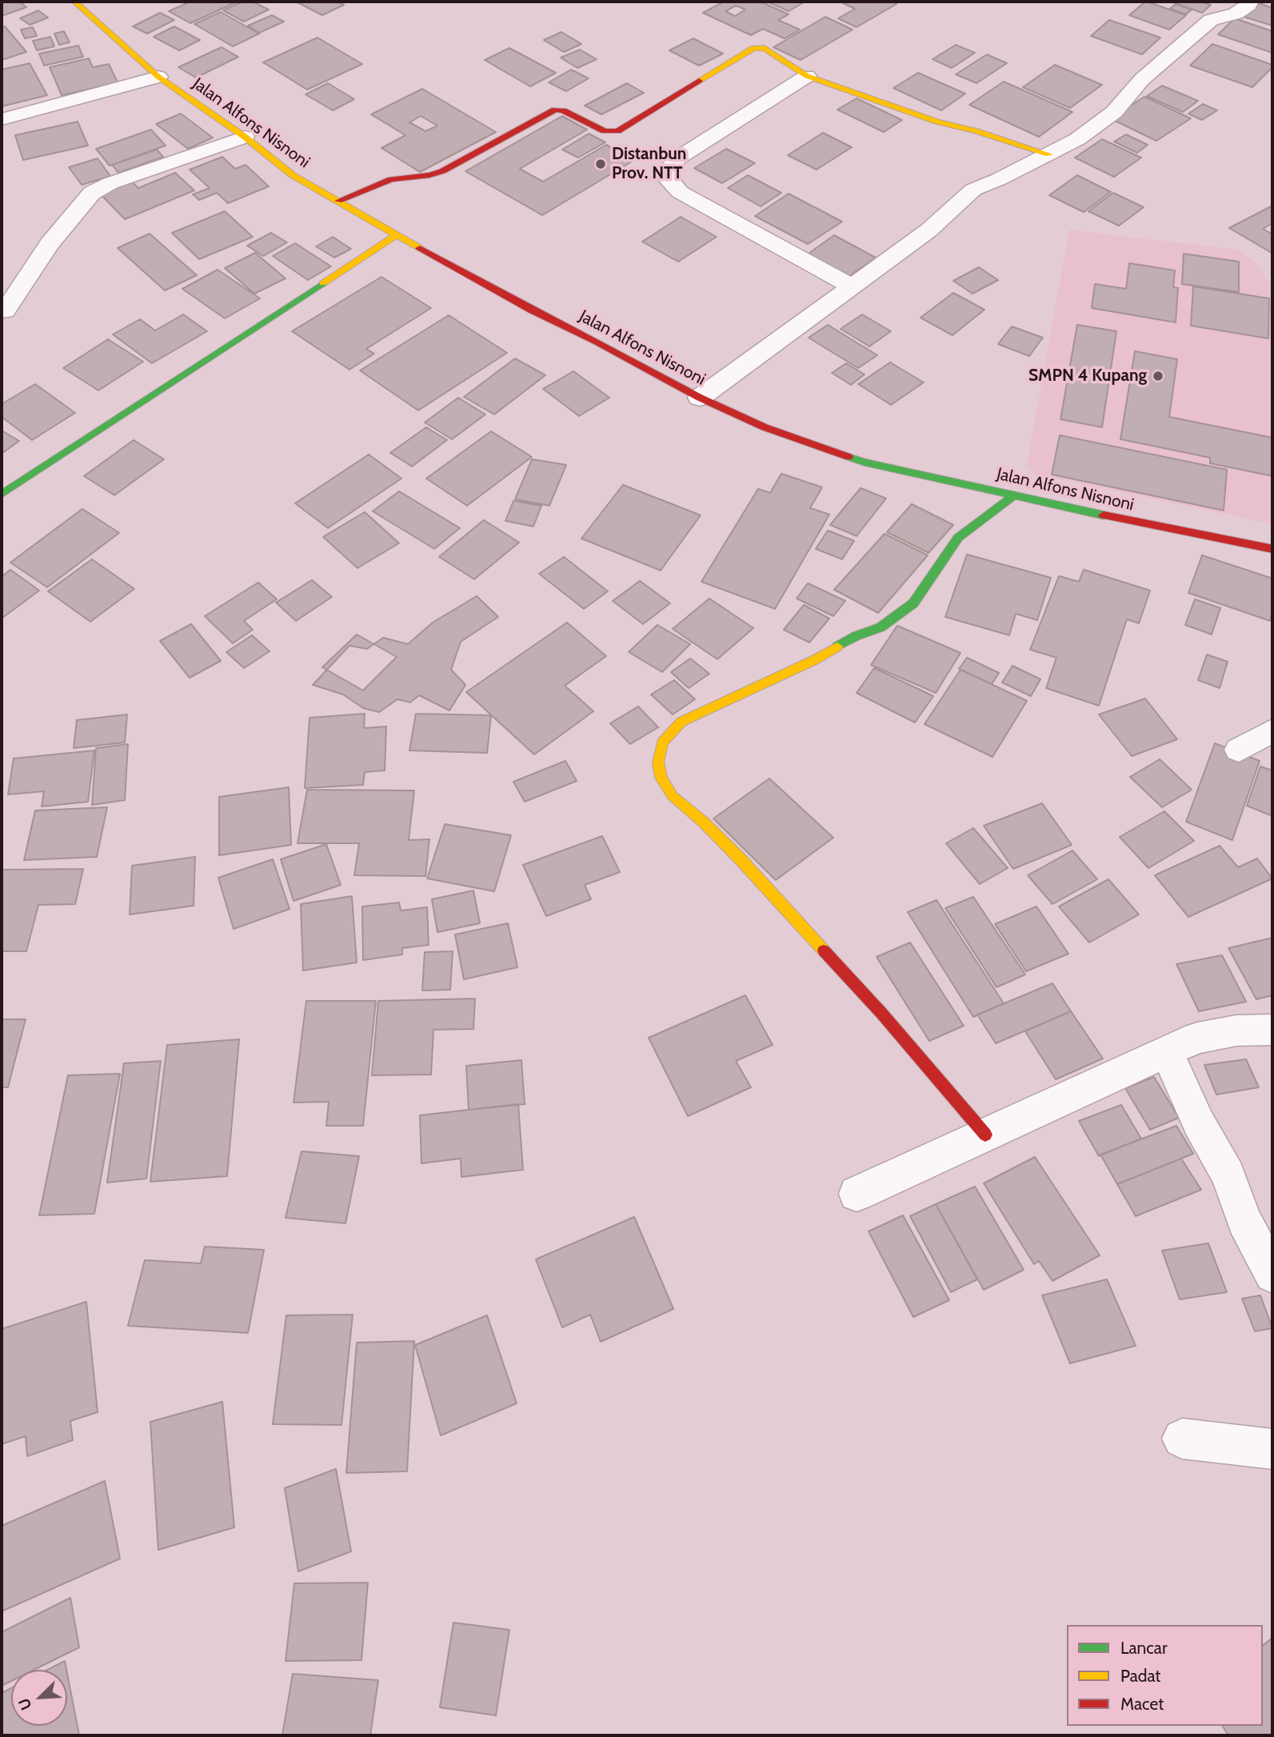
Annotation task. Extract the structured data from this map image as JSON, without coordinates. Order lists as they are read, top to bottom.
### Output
{
  "streets": {
    "street": ["Jalan Alfons Nisnoni"]
  },
  "places": ["Distanbun Prov. NTT", "SMPN 4 Kupang"],
  "legend": ["Lancar", "Padat", "Macet"],
  "north": "bottom left"
}
